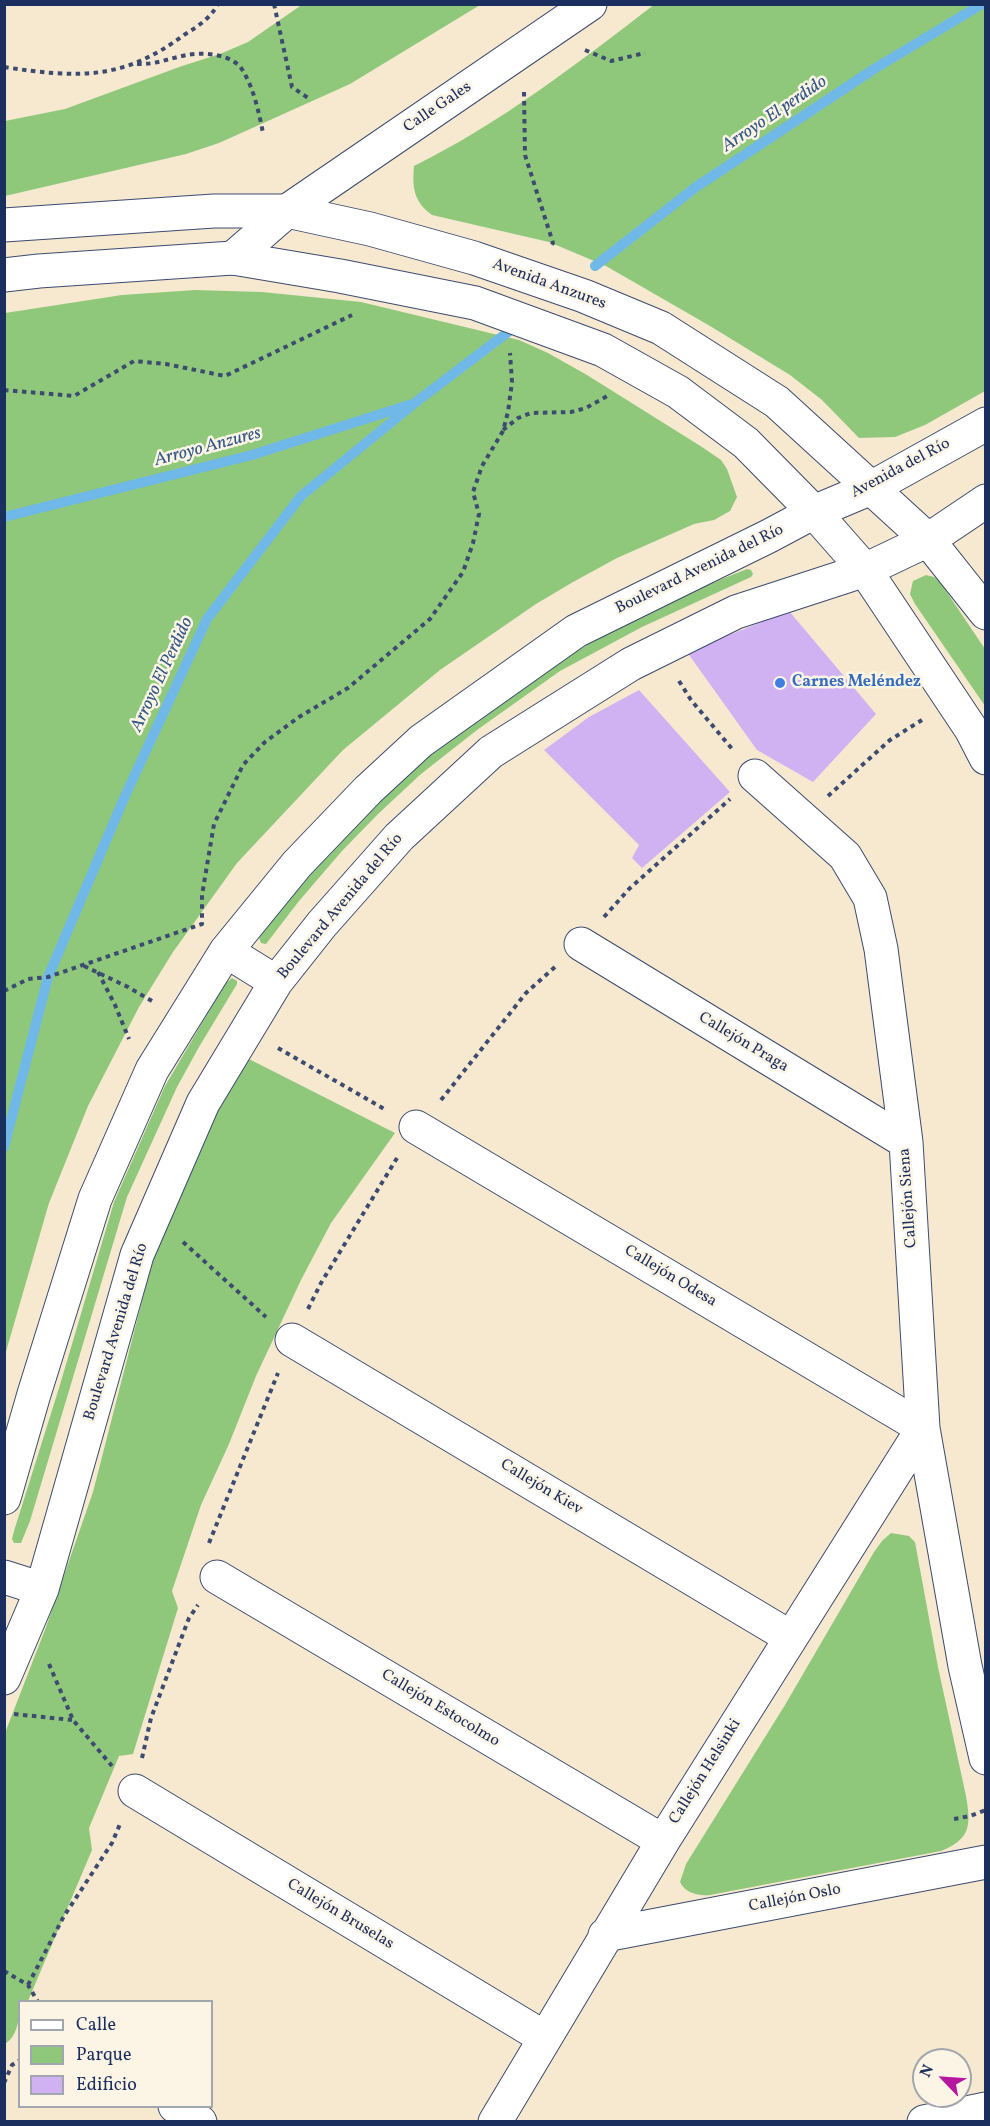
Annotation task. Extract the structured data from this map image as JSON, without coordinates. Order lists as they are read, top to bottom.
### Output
{
  "streets": {
    "street": [
      "Calle Gales",
      "Avenida Anzures",
      "Avenida del Río",
      "Boulevard Avenida del Río",
      "Callejón Praga",
      "Callejón Siena",
      "Callejón Odesa",
      "Callejón Kiev",
      "Callejón Estocolmo",
      "Callejón Helsinki",
      "Callejón Oslo",
      "Callejón Bruselas"
    ]
  },
  "crossings": [
    ["Calle Gales", "Avenida Anzures"],
    ["Avenida Anzures", "Avenida del Río"],
    ["Avenida del Río", "Boulevard Avenida del Río"],
    ["Callejón Praga", "Callejón Siena"],
    ["Callejón Siena", "Callejón Odesa"],
    ["Callejón Siena", "Callejón Helsinki"],
    ["Callejón Odesa", "Callejón Helsinki"],
    ["Callejón Kiev", "Callejón Helsinki"],
    ["Callejón Estocolmo", "Callejón Helsinki"],
    ["Callejón Helsinki", "Callejón Oslo"],
    ["Callejón Helsinki", "Callejón Bruselas"]
  ],
  "water": ["Arroyo El perdido", "Arroyo Anzures", "Arroyo El Perdido"],
  "places": ["Carnes Meléndez"],
  "legend": ["Calle", "Parque", "Edificio"],
  "north": "top left"
}
